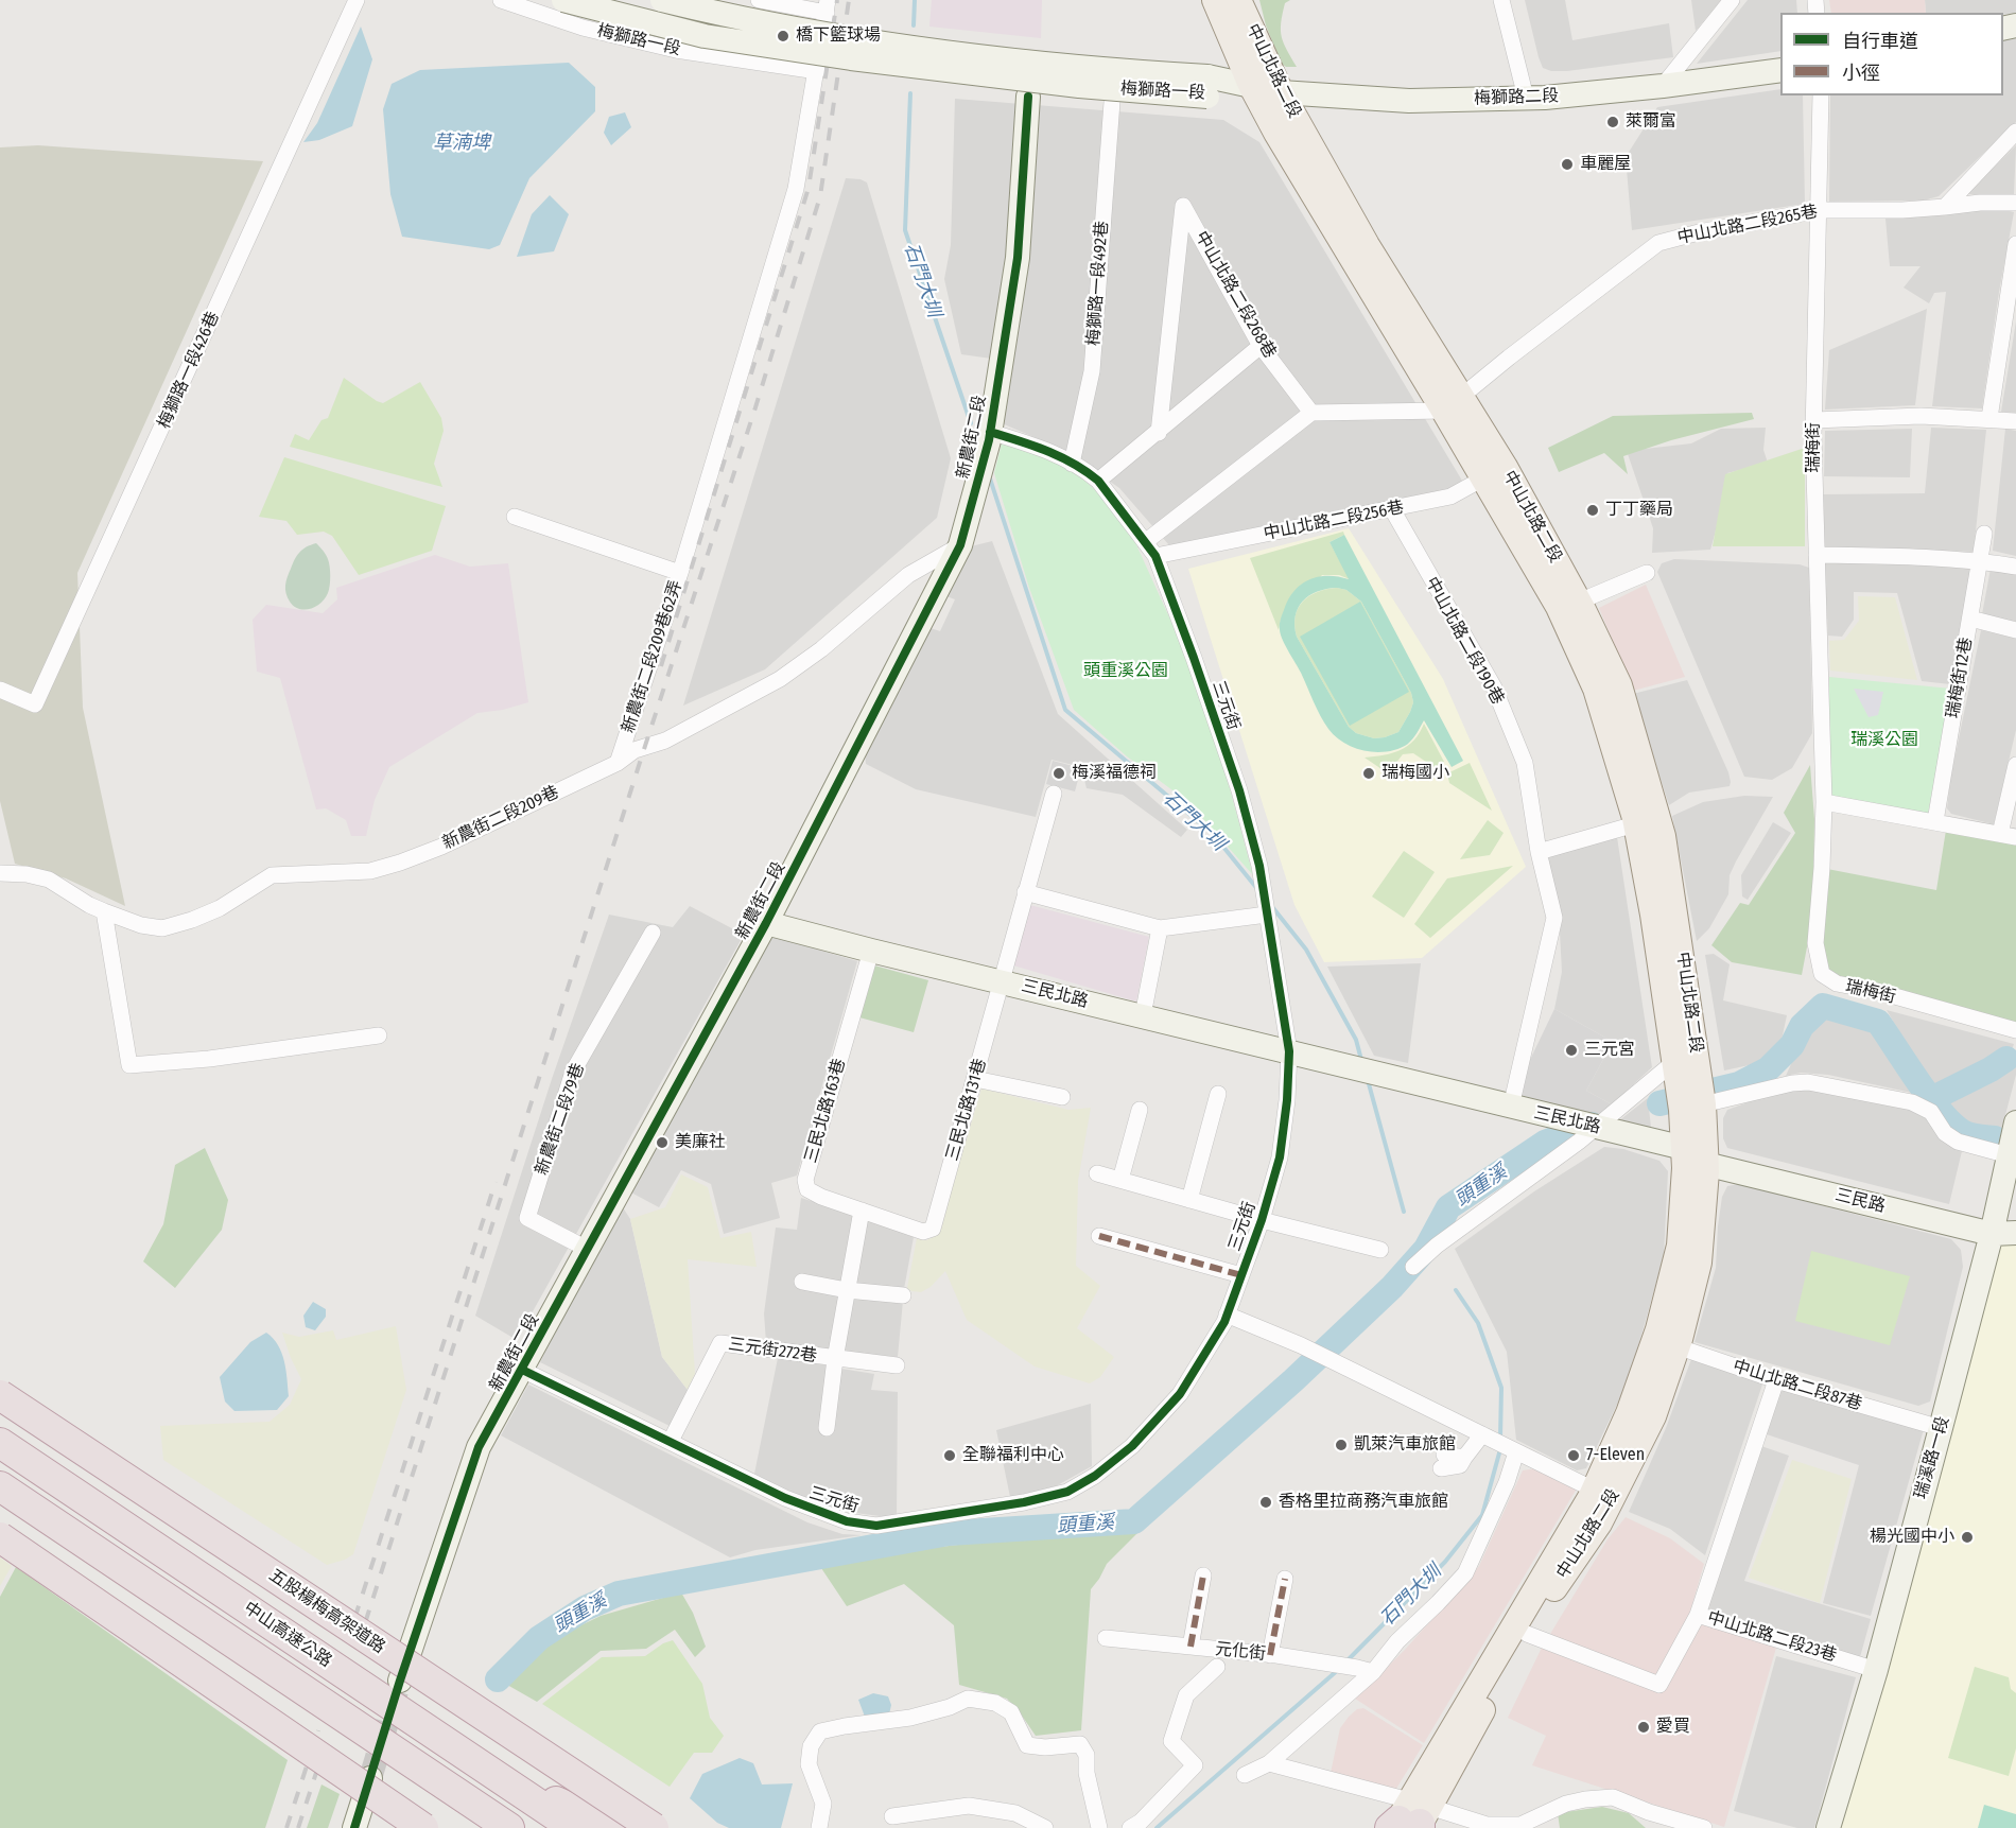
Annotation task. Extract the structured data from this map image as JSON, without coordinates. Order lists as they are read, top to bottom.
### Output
{
  "streets": {
    "highway": ["五股楊梅高架道路", "中山高速公路"],
    "main road": ["中山北路二段"],
    "street": [
      "梅獅路一段",
      "梅獅路二段",
      "中山北路二段265巷",
      "梅獅路一段492巷",
      "中山北路二段268巷",
      "梅獅路一段426巷",
      "新農街二段",
      "瑞梅街",
      "中山北路二段256巷",
      "中山北路二段190巷",
      "新農街二段209巷62弄",
      "瑞梅街12巷",
      "三元街",
      "新農街二段209巷",
      "三民北路",
      "三民北路131巷",
      "三民北路163巷",
      "新農街二段79巷",
      "三民路",
      "三元街272巷",
      "中山北路二段87巷",
      "瑞溪路一段",
      "中山北路二段23巷",
      "元化街"
    ]
  },
  "crossings": [
    ["梅獅路一段", "中山北路二段"],
    ["梅獅路一段", "梅獅路二段"],
    ["中山北路二段", "梅獅路二段"],
    ["中山北路二段", "中山北路二段265巷"],
    ["中山北路二段", "中山北路二段256巷"],
    ["中山北路二段", "三民北路"],
    ["中山北路二段", "三民路"],
    ["中山北路二段", "中山北路二段87巷"],
    ["中山北路二段", "中山北路二段23巷"],
    ["中山北路二段265巷", "瑞梅街"],
    ["梅獅路一段492巷", "三元街"],
    ["新農街二段", "三元街"],
    ["新農街二段", "新農街二段209巷"],
    ["新農街二段", "三民北路"],
    ["新農街二段", "新農街二段79巷"],
    ["中山北路二段256巷", "中山北路二段190巷"],
    ["中山北路二段256巷", "三元街"],
    ["中山北路二段190巷", "三民北路"],
    ["新農街二段209巷62弄", "新農街二段209巷"],
    ["三元街", "三民北路"],
    ["三元街", "三元街272巷"],
    ["三民北路", "三民北路131巷"],
    ["三民北路", "三民北路163巷"],
    ["三民北路", "三民路"],
    ["三民北路131巷", "三民北路163巷"],
    ["三民路", "瑞溪路一段"],
    ["中山北路二段87巷", "瑞溪路一段"],
    ["瑞溪路一段", "中山北路二段23巷"]
  ],
  "water": ["草湳埤", "石門大圳", "頭重溪"],
  "parks": ["頭重溪公園", "瑞溪公園"],
  "places": [
    "橋下籃球場",
    "萊爾富",
    "車麗屋",
    "丁丁藥局",
    "梅溪福德祠",
    "瑞梅國小",
    "三元宮",
    "美廉社",
    "凱萊汽車旅館",
    "全聯福利中心",
    "7-Eleven",
    "香格里拉商務汽車旅館",
    "楊光國中小",
    "愛買"
  ],
  "legend": ["自行車道", "小徑"]
}
